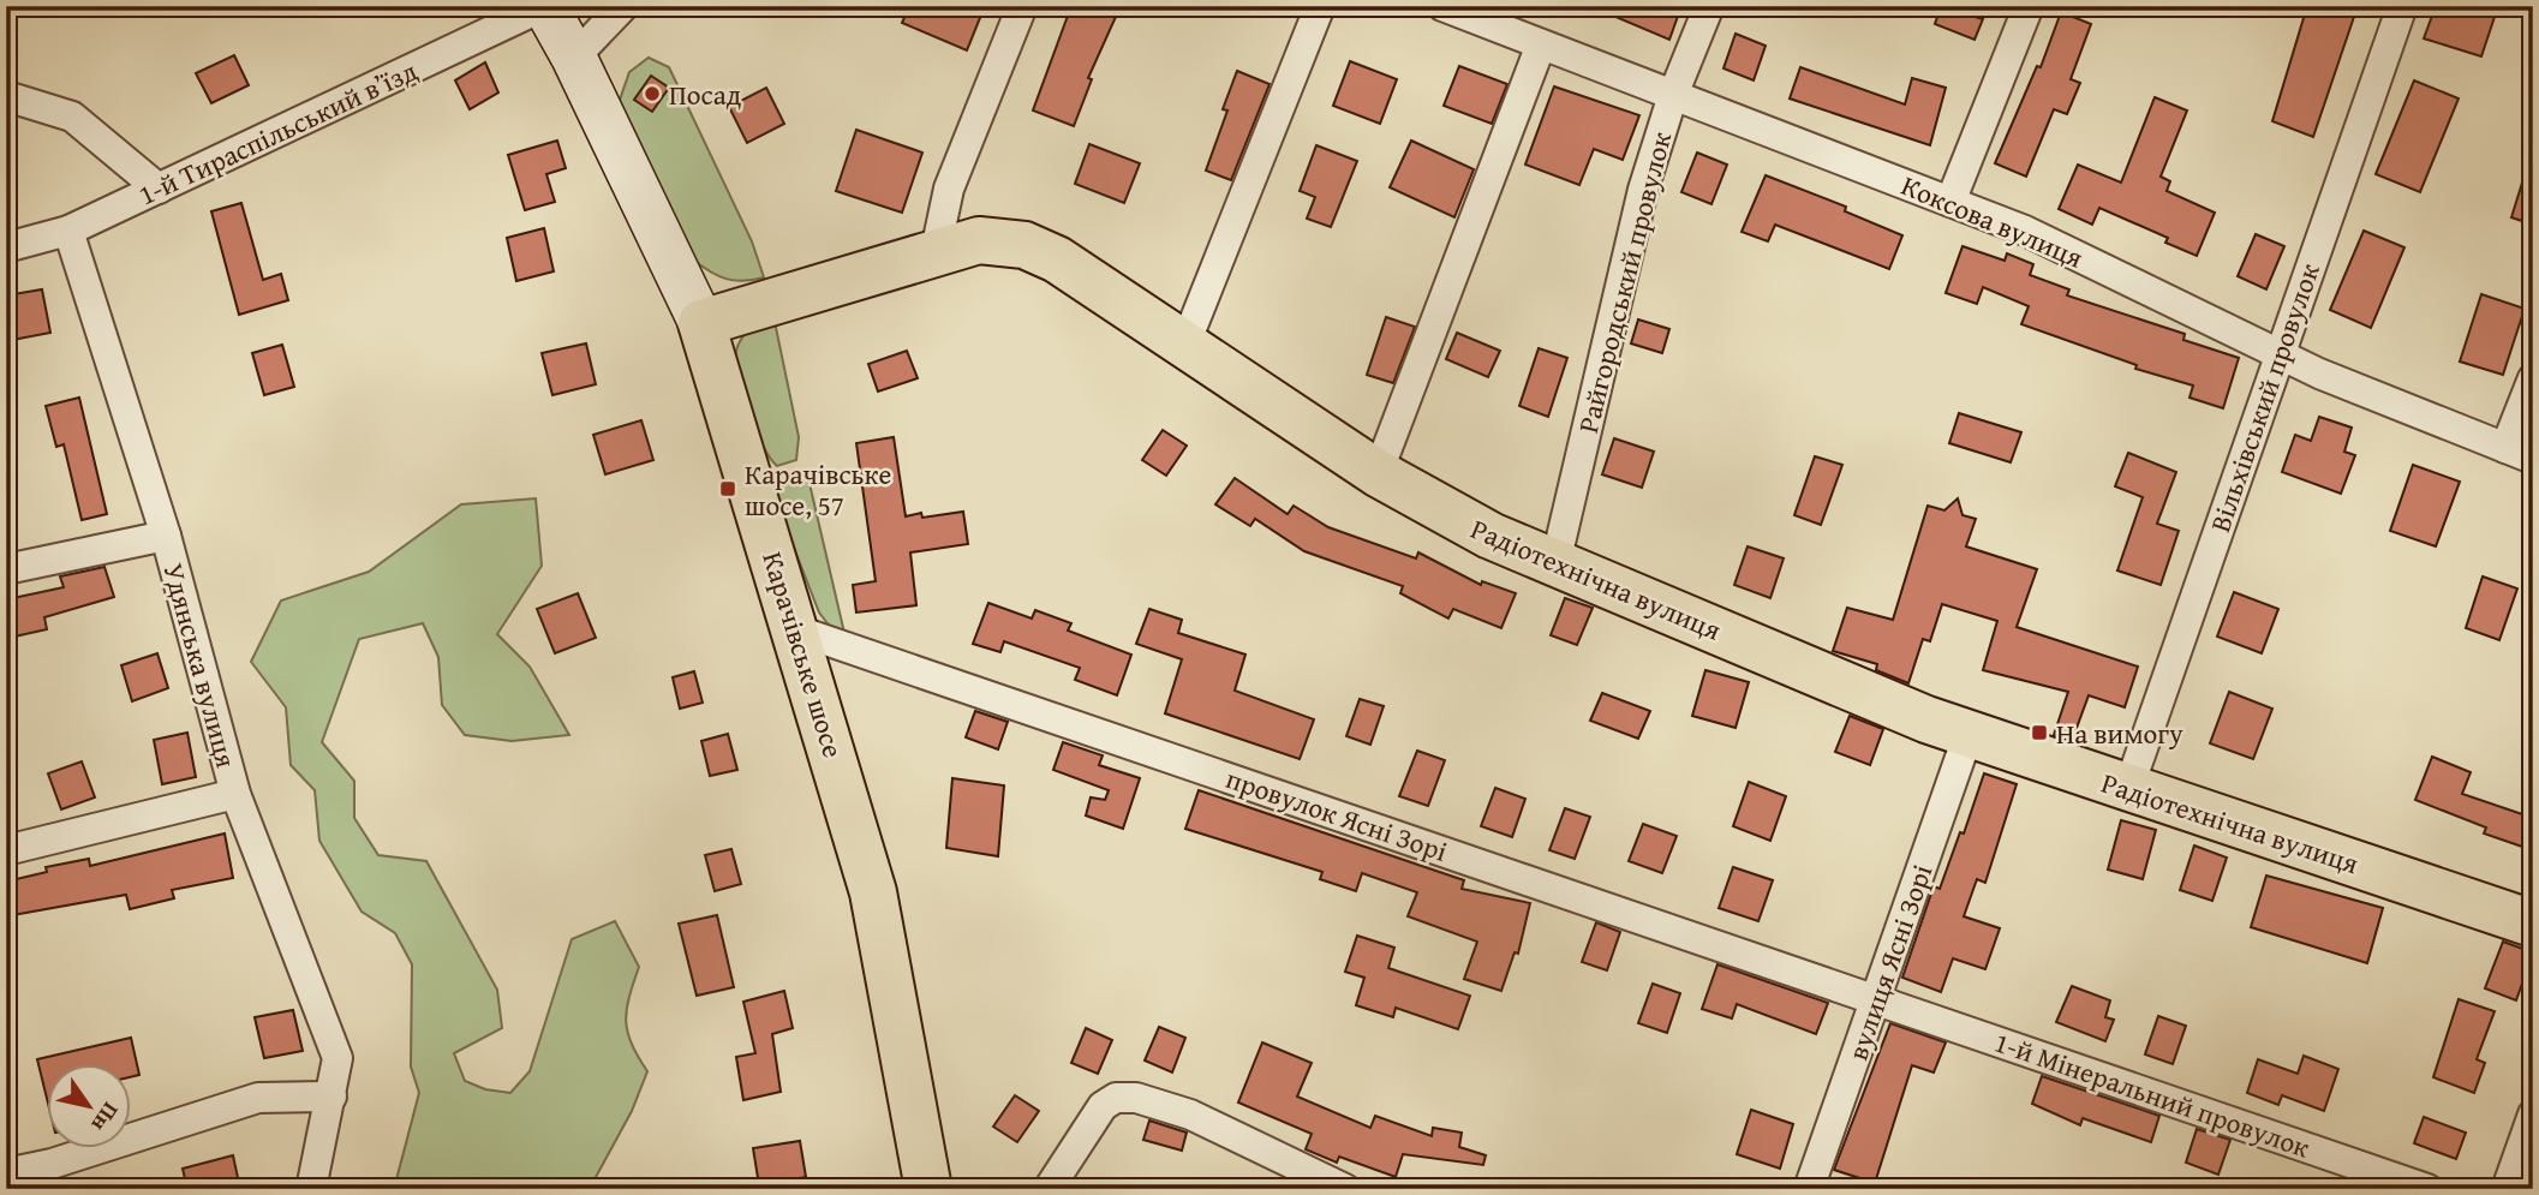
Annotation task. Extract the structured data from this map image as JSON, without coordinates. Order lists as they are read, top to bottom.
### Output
{
  "streets": {
    "main road": ["Радіотехнічна вулиця", "Карачівське шосе"],
    "street": [
      "1-й Тираспільський в’їзд",
      "Коксова вулиця",
      "Райгородський провулок",
      "Вільхівський провулок",
      "Удянська вулиця",
      "провулок Ясні Зорі",
      "вулиця Ясні Зорі",
      "1-й Мінеральний провулок"
    ]
  },
  "crossings": [
    ["1-й Тираспільський в’їзд", "Карачівське шосе"],
    ["1-й Тираспільський в’їзд", "Удянська вулиця"],
    ["Коксова вулиця", "Райгородський провулок"],
    ["Коксова вулиця", "Вільхівський провулок"],
    ["Райгородський провулок", "Радіотехнічна вулиця"],
    ["Вільхівський провулок", "Радіотехнічна вулиця"],
    ["Радіотехнічна вулиця", "Карачівське шосе"],
    ["Радіотехнічна вулиця", "вулиця Ясні Зорі"],
    ["Карачівське шосе", "провулок Ясні Зорі"],
    ["провулок Ясні Зорі", "вулиця Ясні Зорі"],
    ["провулок Ясні Зорі", "1-й Мінеральний провулок"],
    ["вулиця Ясні Зорі", "1-й Мінеральний провулок"]
  ],
  "places": {
    "other": ["Посад"],
    "transit": ["Карачівське шосе, 57", "На вимогу"]
  },
  "north": "bottom right"
}
